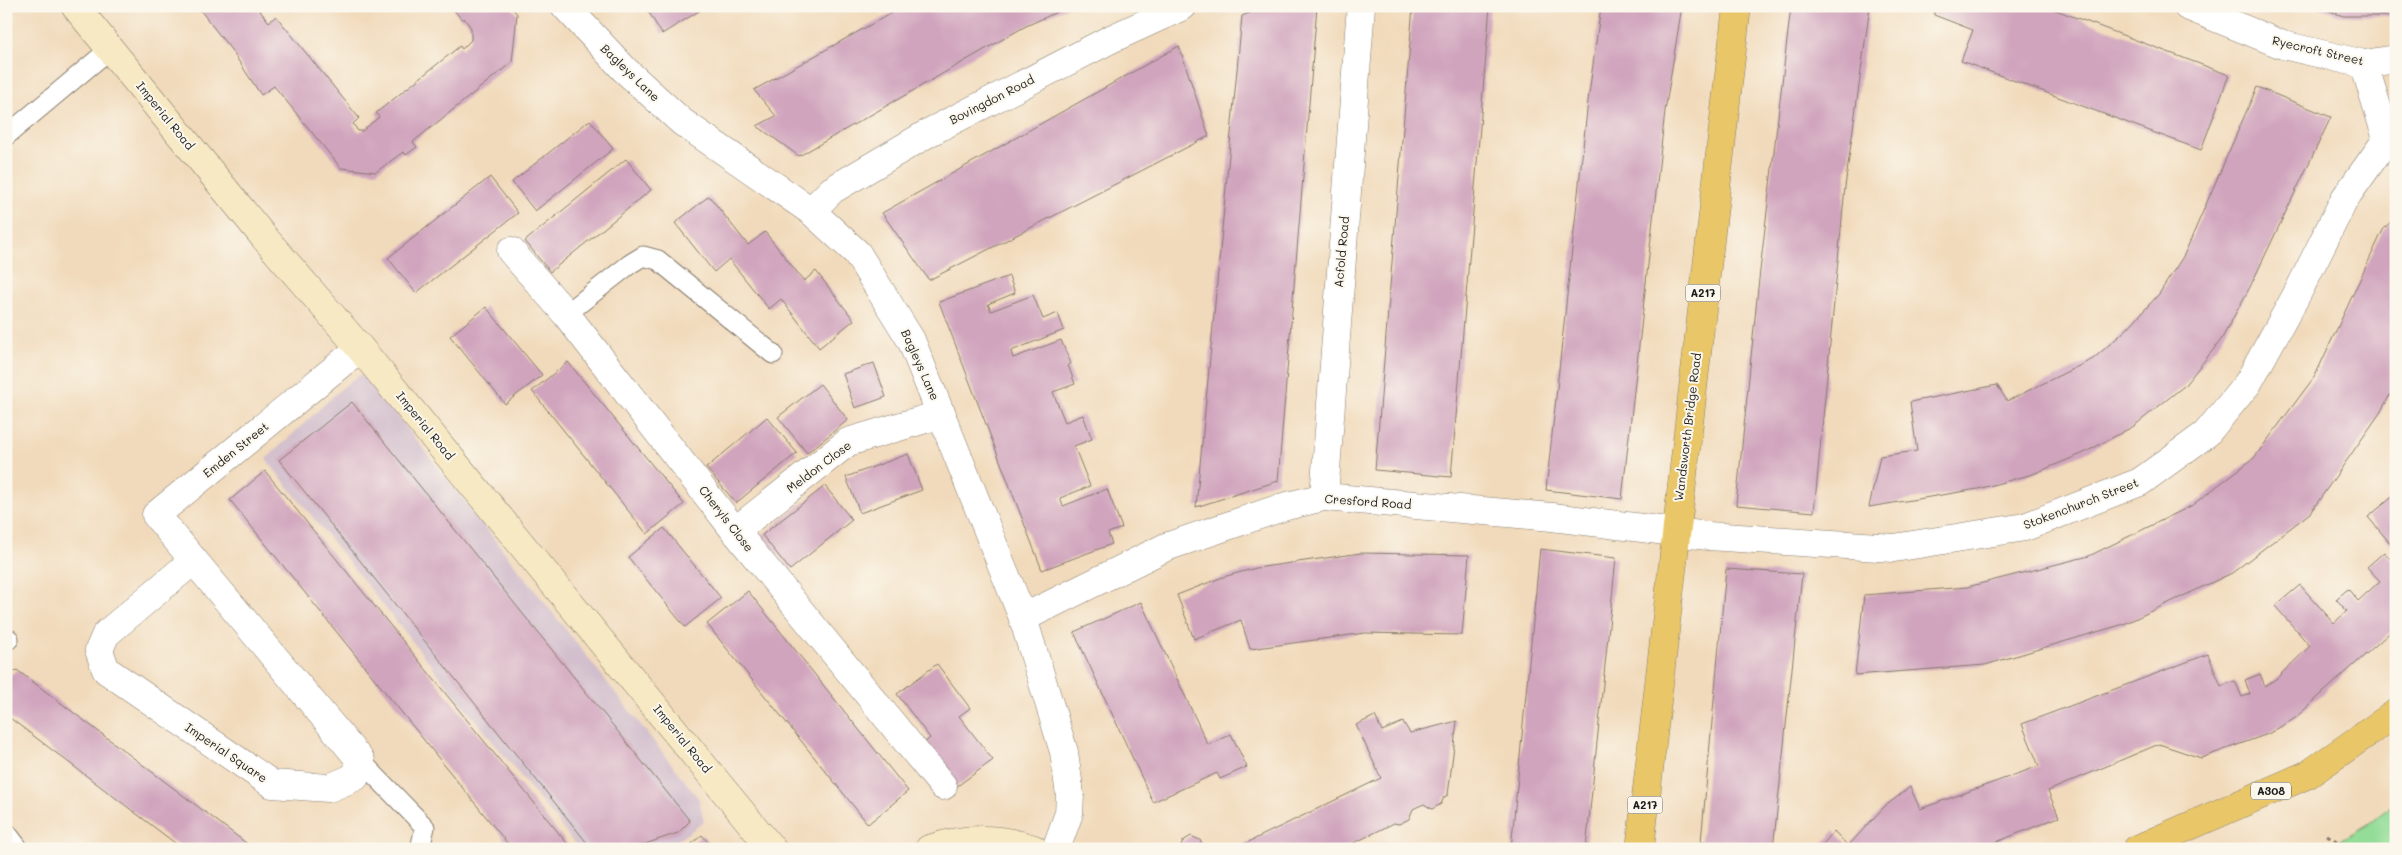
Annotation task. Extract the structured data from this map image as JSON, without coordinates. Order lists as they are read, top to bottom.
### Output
{
  "streets": {
    "main road": ["A217", "Wandsworth Bridge Road", "A308"],
    "street": [
      "Ryecroft Street",
      "Bagleys Lane",
      "Bovingdon Road",
      "Imperial Road",
      "Acfold Road",
      "Emden Street",
      "Meldon Close",
      "Cresford Road",
      "Stokenchurch Street",
      "Cheryls Close",
      "Imperial Square"
    ]
  },
  "crossings": [
    ["Bagleys Lane", "Bovingdon Road"],
    ["Bagleys Lane", "Meldon Close"],
    ["Bagleys Lane", "Cresford Road"],
    ["Imperial Road", "Emden Street"],
    ["Acfold Road", "Cresford Road"],
    ["Wandsworth Bridge Road", "Cresford Road"],
    ["Wandsworth Bridge Road", "Stokenchurch Street"],
    ["Emden Street", "Imperial Square"],
    ["Meldon Close", "Cheryls Close"],
    ["Cresford Road", "Stokenchurch Street"]
  ]
}
